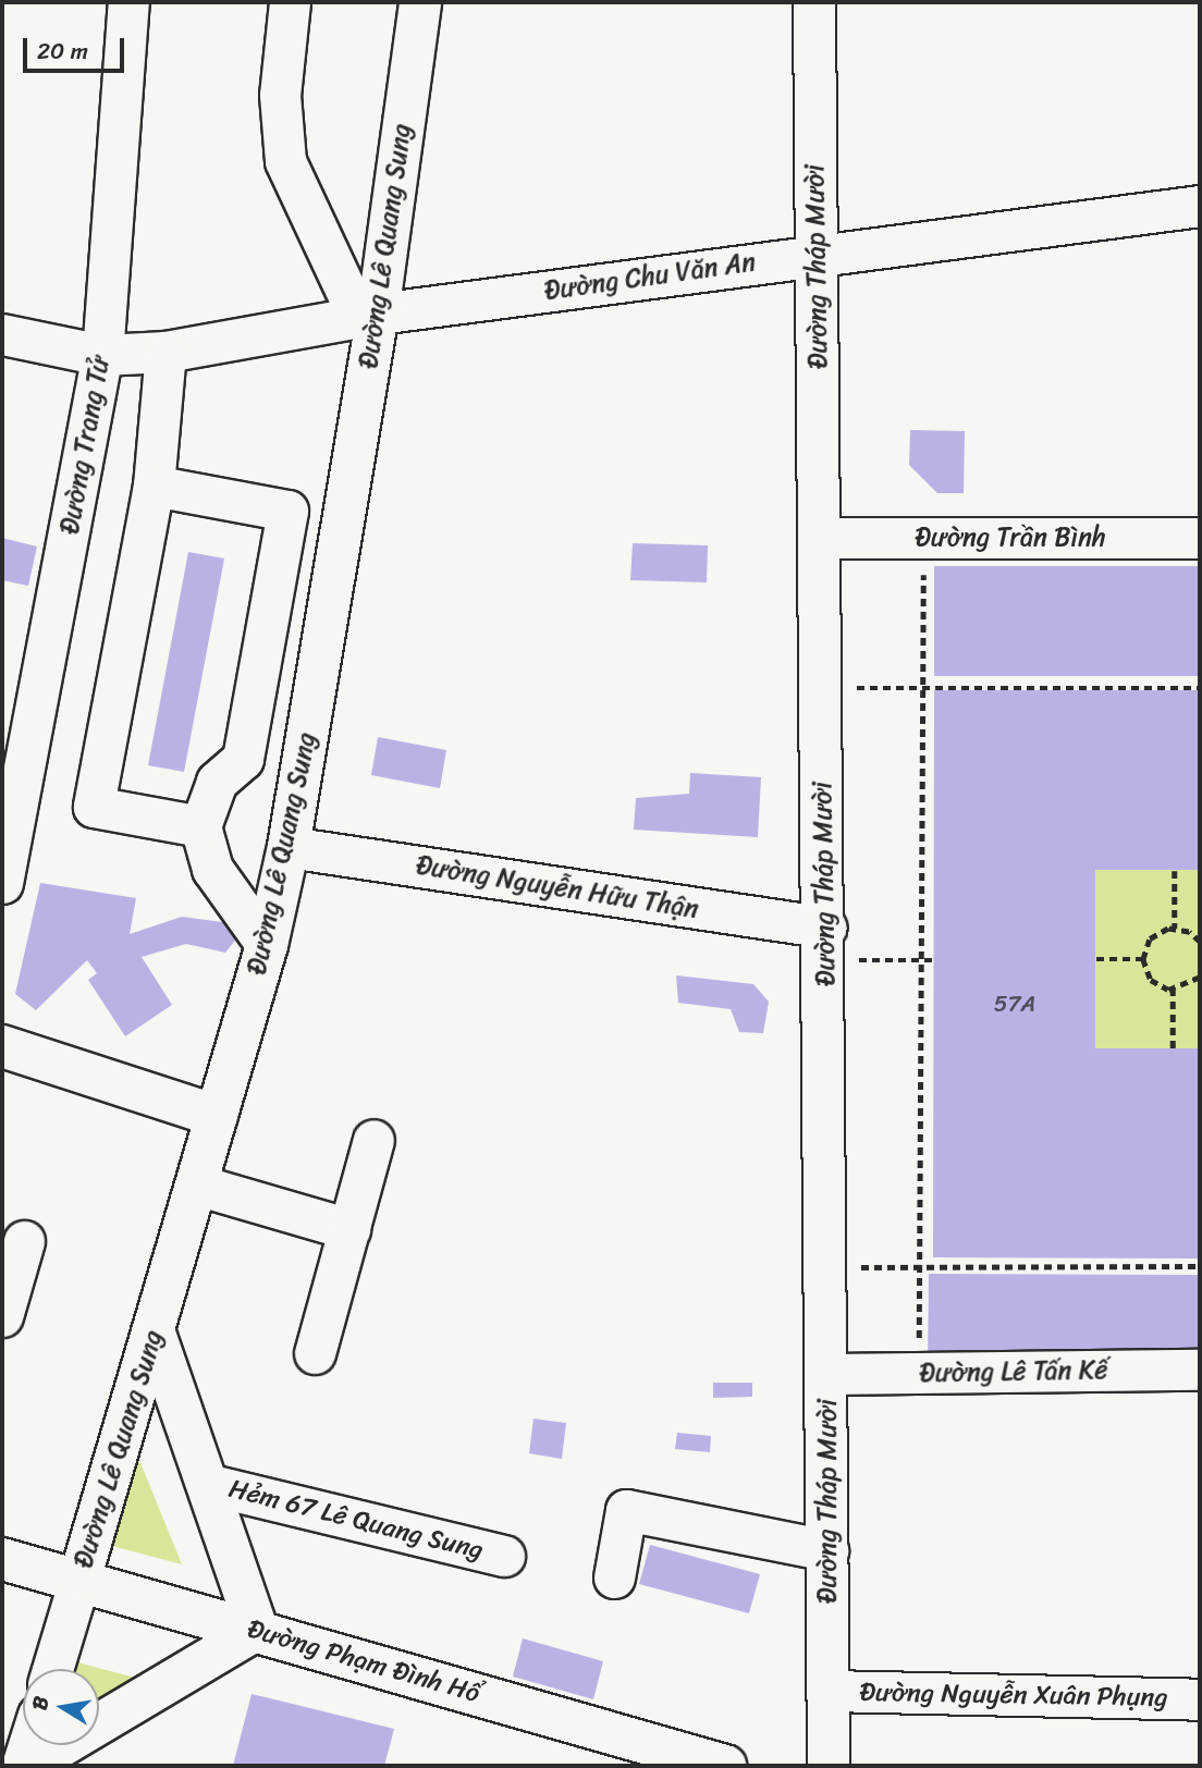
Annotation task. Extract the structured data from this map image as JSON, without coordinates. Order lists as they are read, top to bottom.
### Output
{
  "streets": {
    "main road": ["Đường Lê Quang Sung", "Đường Tháp Mười", "Đường Phạm Đình Hổ"],
    "street": [
      "Đường Chu Văn An",
      "Đường Trang Tử",
      "Đường Trần Bình",
      "Đường Nguyễn Hữu Thận",
      "Đường Lê Tấn Kế",
      "Hẻm 67 Lê Quang Sung",
      "Đường Nguyễn Xuân Phụng"
    ]
  },
  "crossings": [
    ["Đường Lê Quang Sung", "Đường Chu Văn An"],
    ["Đường Lê Quang Sung", "Đường Nguyễn Hữu Thận"],
    ["Đường Lê Quang Sung", "Đường Phạm Đình Hổ"],
    ["Đường Tháp Mười", "Đường Chu Văn An"],
    ["Đường Tháp Mười", "Đường Trần Bình"],
    ["Đường Tháp Mười", "Đường Nguyễn Hữu Thận"],
    ["Đường Tháp Mười", "Đường Lê Tấn Kế"],
    ["Đường Tháp Mười", "Đường Nguyễn Xuân Phụng"],
    ["Đường Chu Văn An", "Đường Trang Tử"]
  ],
  "house_numbers": ["57A"],
  "scale_bar": "20 m",
  "north": "left"
}
